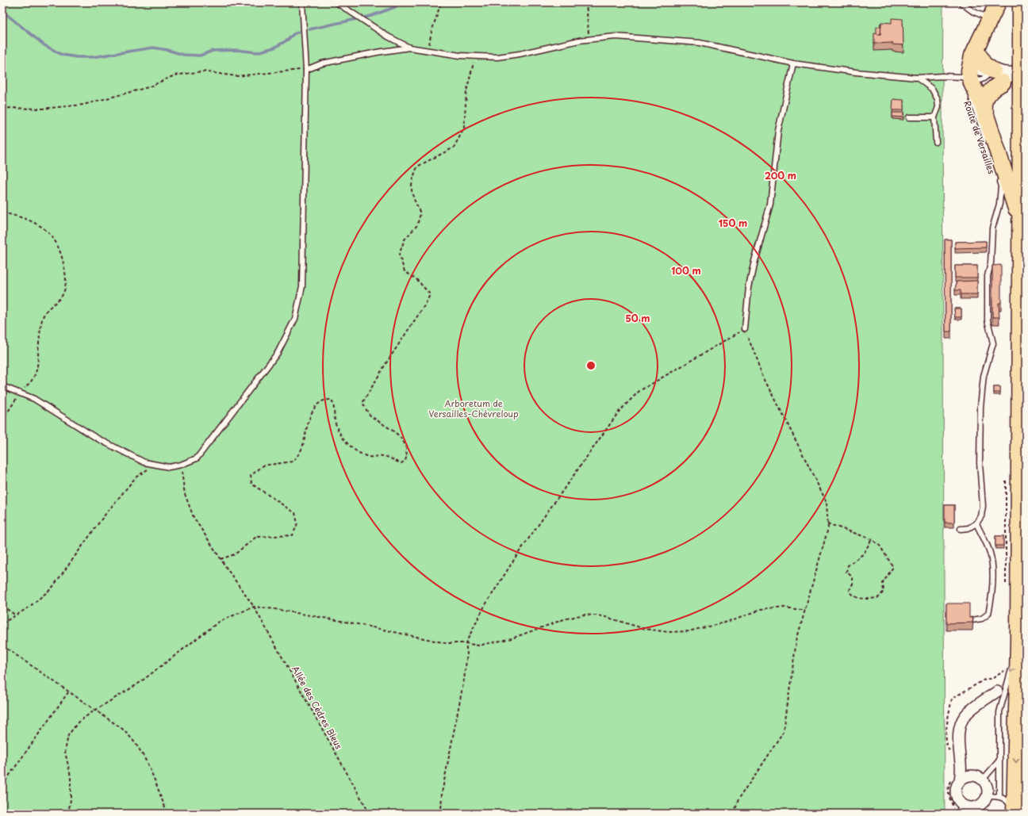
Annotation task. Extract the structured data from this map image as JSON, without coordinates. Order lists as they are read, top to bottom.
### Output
{
  "streets": {
    "path": ["Allée des Cèdres Bleus"]
  },
  "parks": ["Arboretum de Versailles-Chèvreloup"],
  "rings": [
    "200 m",
    "150 m",
    "100 m",
    "50 m"
  ]
}
